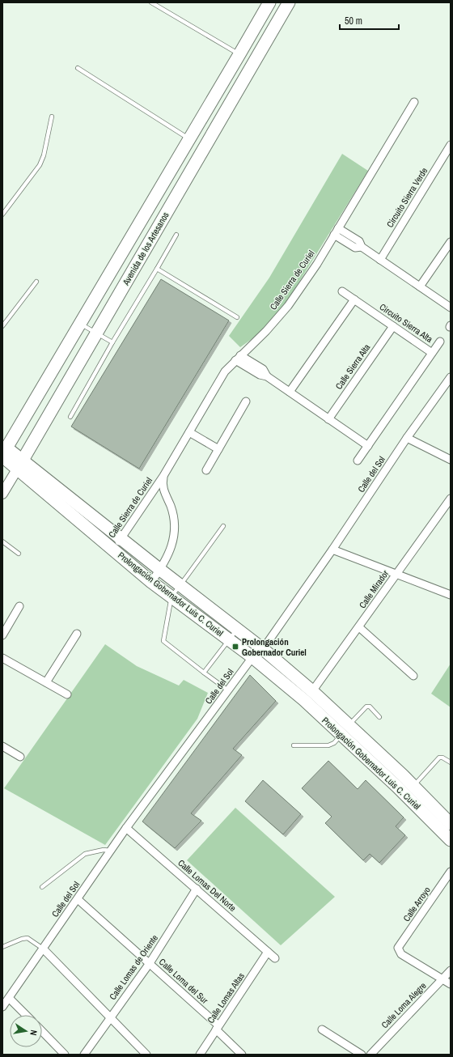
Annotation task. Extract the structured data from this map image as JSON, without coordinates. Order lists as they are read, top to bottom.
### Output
{
  "streets": {
    "main road": ["Avenida de los Artesanos", "Prolongación Gobernador Luis C. Curiel"],
    "street": [
      "Circuito Sierra Verde",
      "Calle Sierra de Curiel",
      "Circuito Sierra Alta",
      "Calle Sierra Alta",
      "Calle del Sol",
      "Calle Mirador",
      "Calle Lomas Del Norte",
      "Calle Arroyo",
      "Calle Lomas de Oriente",
      "Calle Loma del Sur",
      "Calle Lomas Altas",
      "Calle Loma Alegre"
    ]
  },
  "crossings": [
    ["Avenida de los Artesanos", "Prolongación Gobernador Luis C. Curiel"],
    ["Calle Sierra de Curiel", "Prolongación Gobernador Luis C. Curiel"],
    ["Circuito Sierra Alta", "Calle Sierra Alta"],
    ["Calle del Sol", "Prolongación Gobernador Luis C. Curiel"],
    ["Calle del Sol", "Calle Lomas Del Norte"],
    ["Calle del Sol", "Calle Loma del Sur"],
    ["Calle Mirador", "Prolongación Gobernador Luis C. Curiel"],
    ["Calle Lomas Del Norte", "Calle Lomas de Oriente"],
    ["Calle Lomas Del Norte", "Calle Lomas Altas"],
    ["Calle Arroyo", "Calle Loma Alegre"],
    ["Calle Lomas de Oriente", "Calle Loma del Sur"],
    ["Calle Loma del Sur", "Calle Lomas Altas"]
  ],
  "places": {
    "transit": ["Prolongación Gobernador Curiel"]
  },
  "scale_bar": "50 m",
  "north": "right"
}
